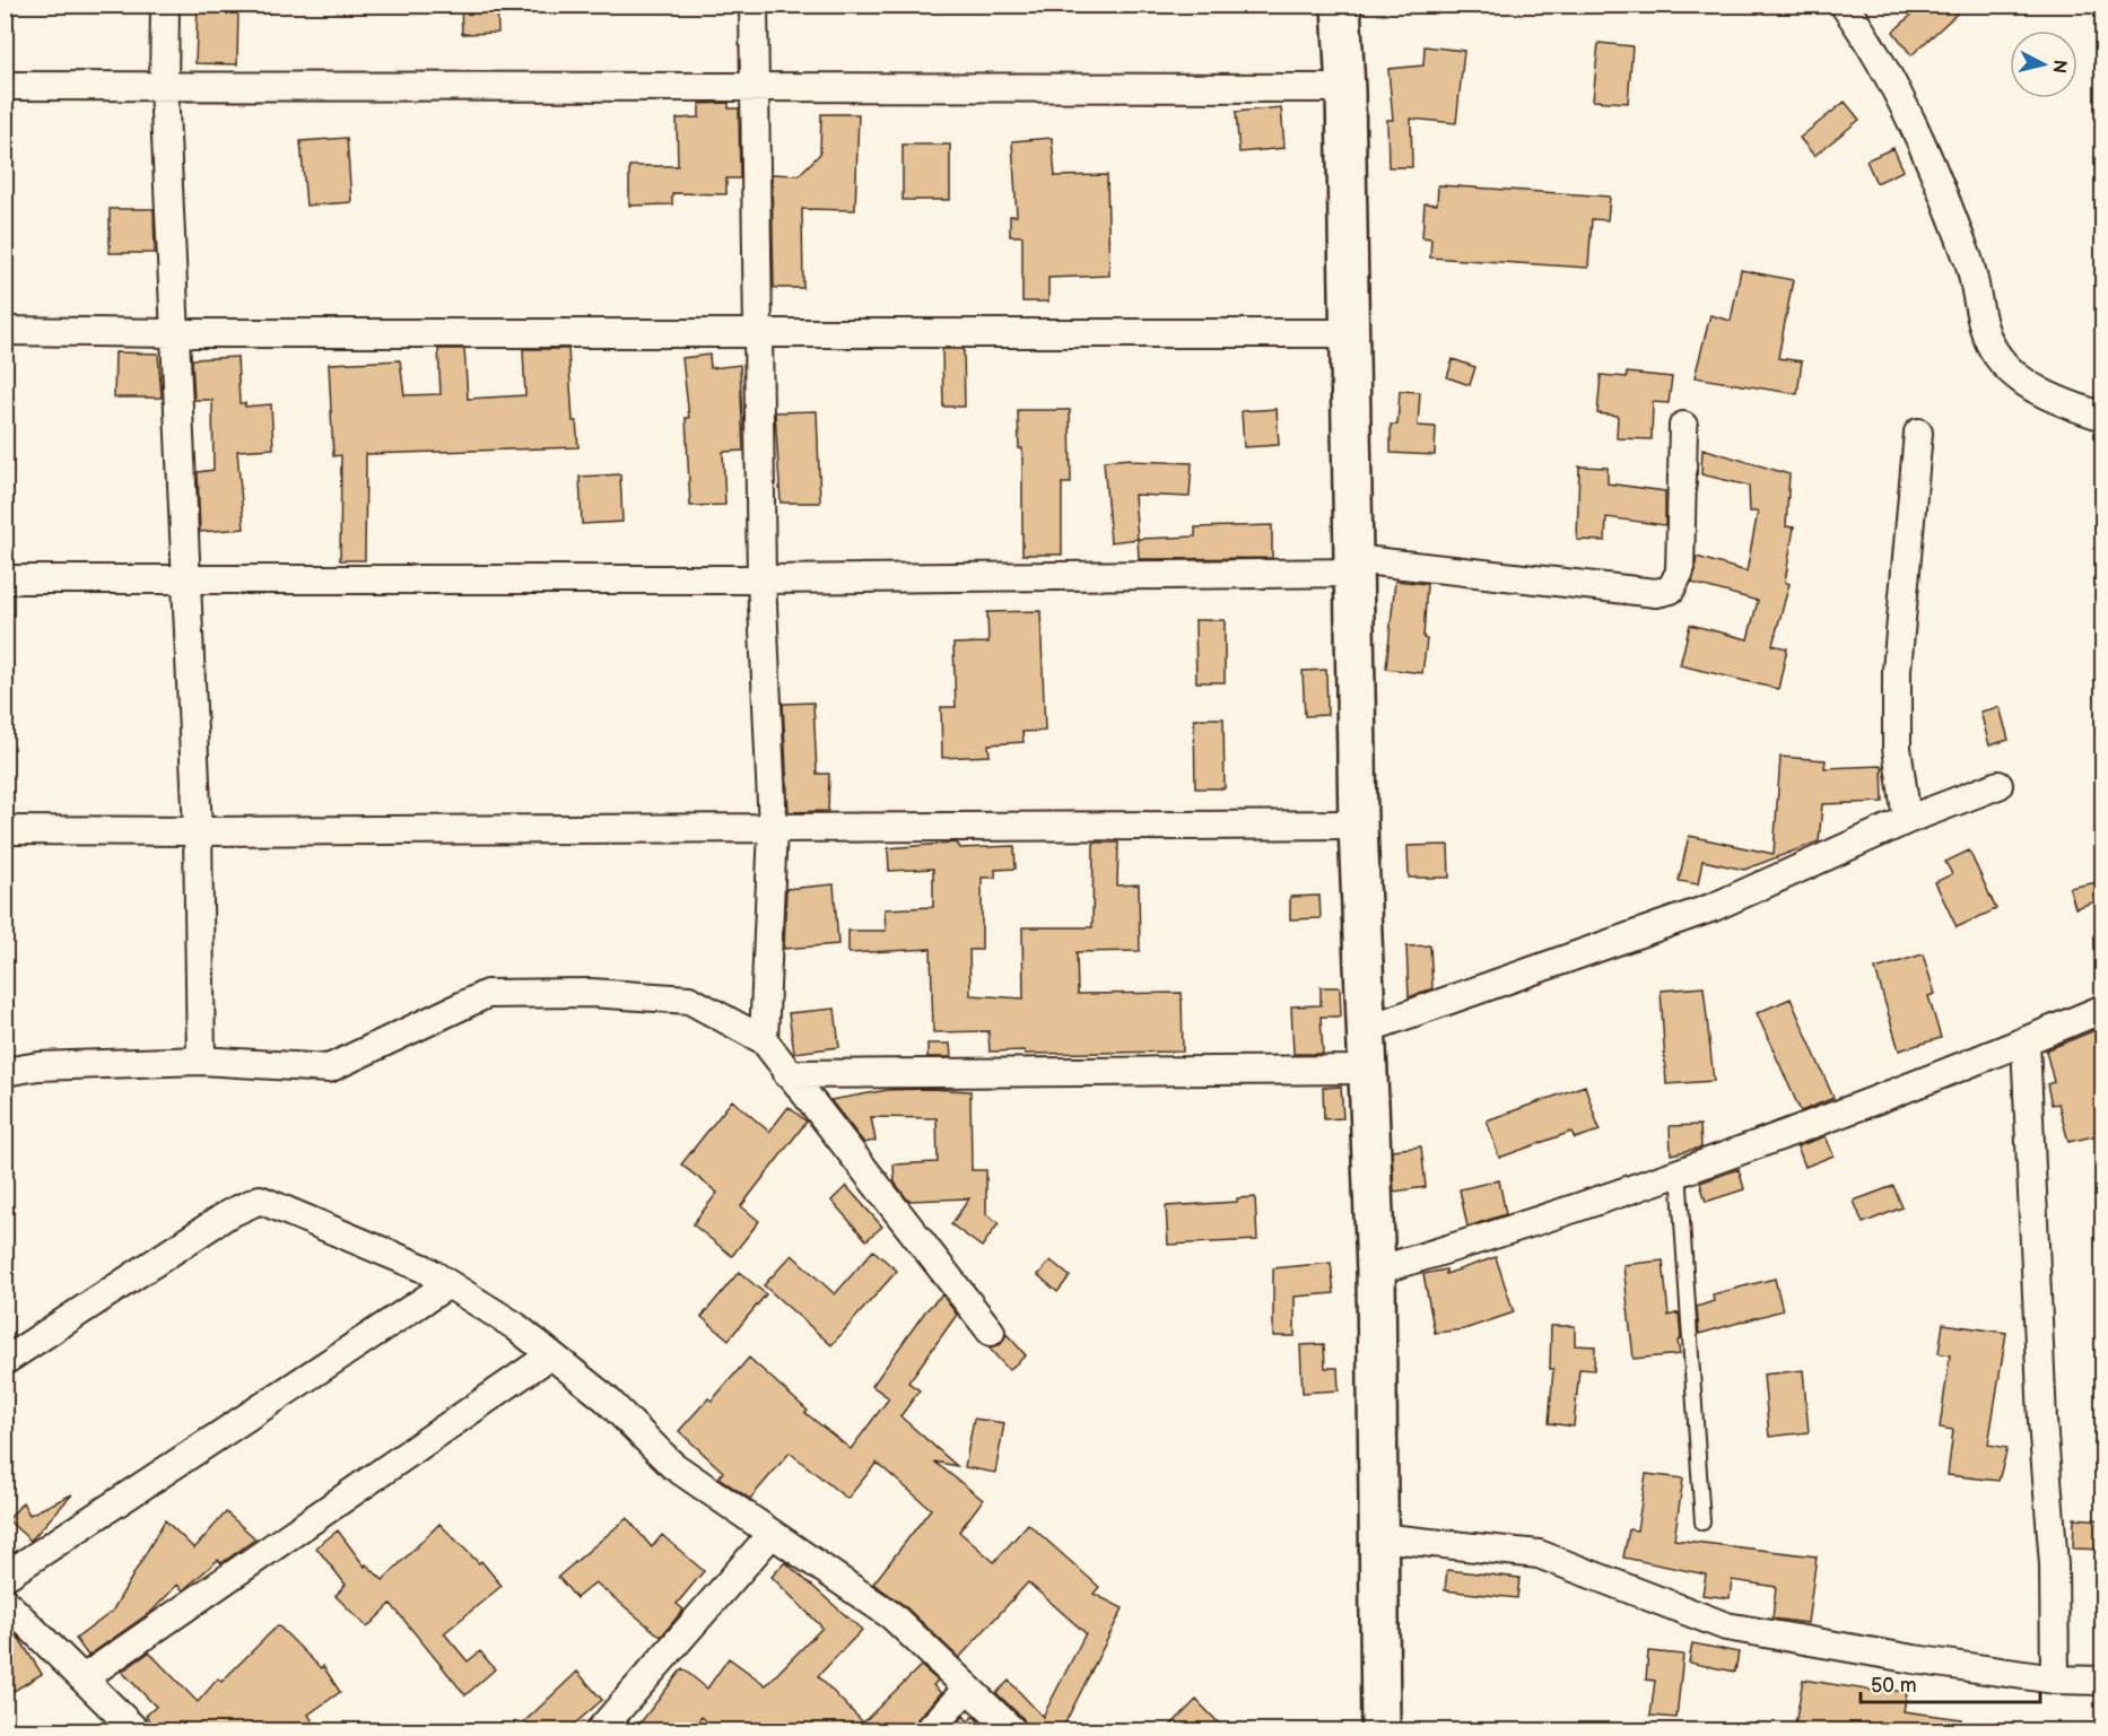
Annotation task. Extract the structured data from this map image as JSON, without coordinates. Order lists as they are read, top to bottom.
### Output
{
  "scale_bar": "50 m",
  "north": "right"
}
